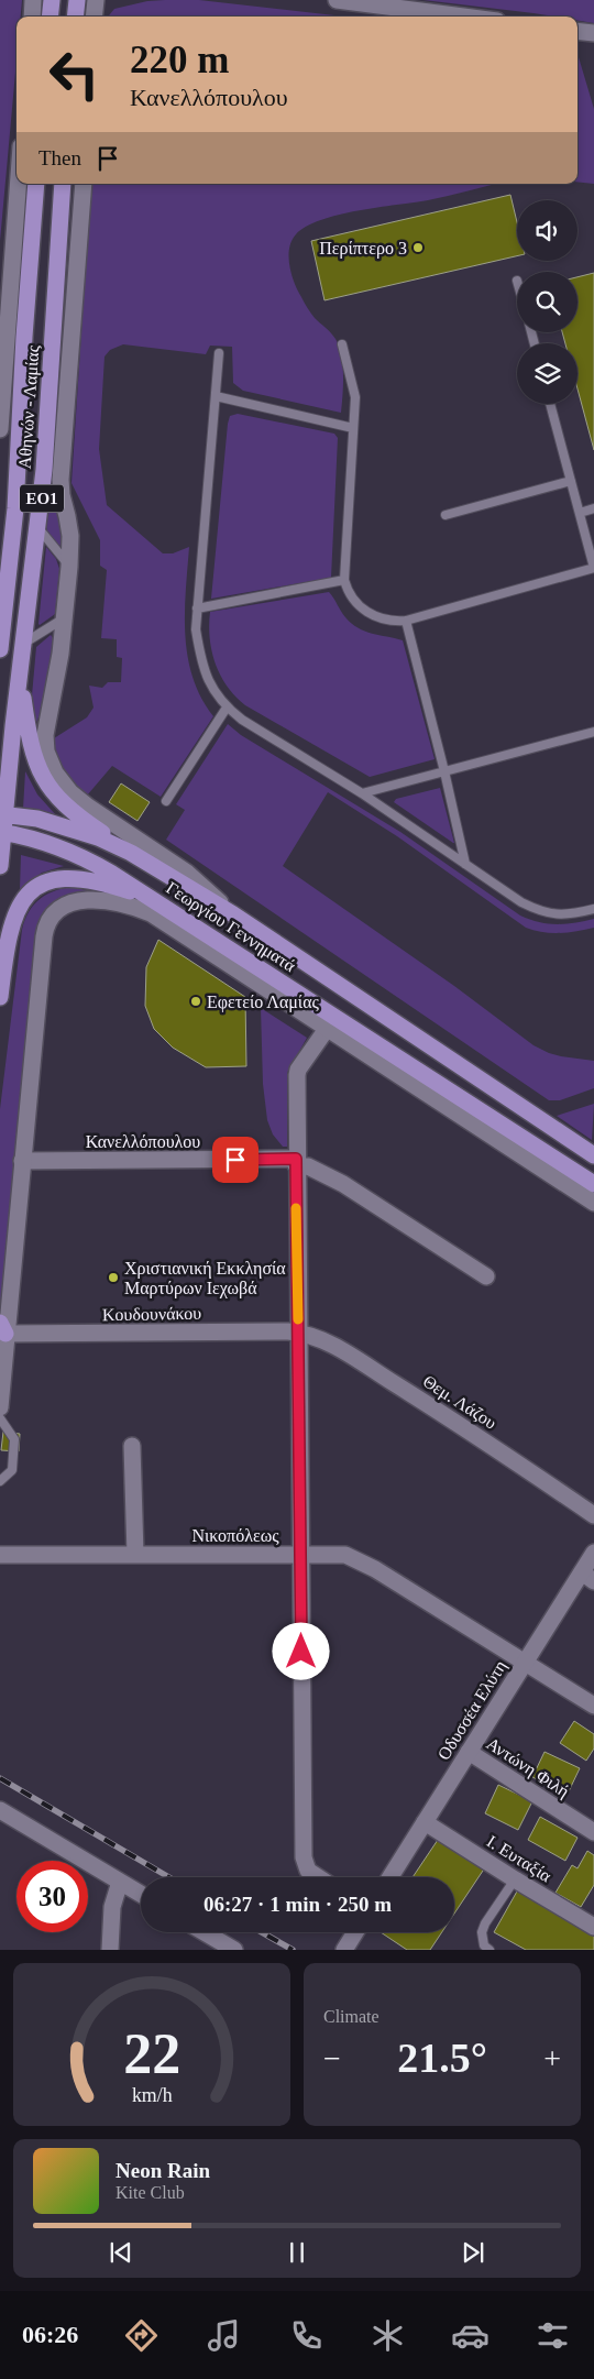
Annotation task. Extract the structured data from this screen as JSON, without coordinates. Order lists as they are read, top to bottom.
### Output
{
  "streets": {
    "main road": ["Αθηνών - Λαμίας", "ΕΟ1", "Γεωργίου Γεννηματά"],
    "street": [
      "Κανελλόπουλου",
      "Κουδουνάκου",
      "Θεμ. Λάζου",
      "Νικοπόλεως",
      "Οδυσσέα Ελύτη",
      "Αντώνη Φιλή",
      "Ι. Ευταξία"
    ]
  },
  "crossings": [
    ["Αθηνών - Λαμίας", "Γεωργίου Γεννηματά"],
    ["Κουδουνάκου", "Θεμ. Λάζου"],
    ["Νικοπόλεως", "Οδυσσέα Ελύτη"],
    ["Οδυσσέα Ελύτη", "Αντώνη Φιλή"],
    ["Οδυσσέα Ελύτη", "Ι. Ευταξία"]
  ],
  "places": ["Περίπτερο 3", "Εφετείο Λαμίας", "Χριστιανική Εκκλησία Μαρτύρων Ιεχωβά"],
  "page": {
    "turn": ["220 m", "Κανελλόπουλου"],
    "then": "Then",
    "limit": "30",
    "trip": "06:27 · 1 min · 250 m",
    "tile": "Climate",
    "heat": ["−", "21.5°", "+"],
    "song": ["Neon Rain", "Kite Club"],
    "tabs": "06:26",
    "gauge": ["22", "km/h"]
  }
}
